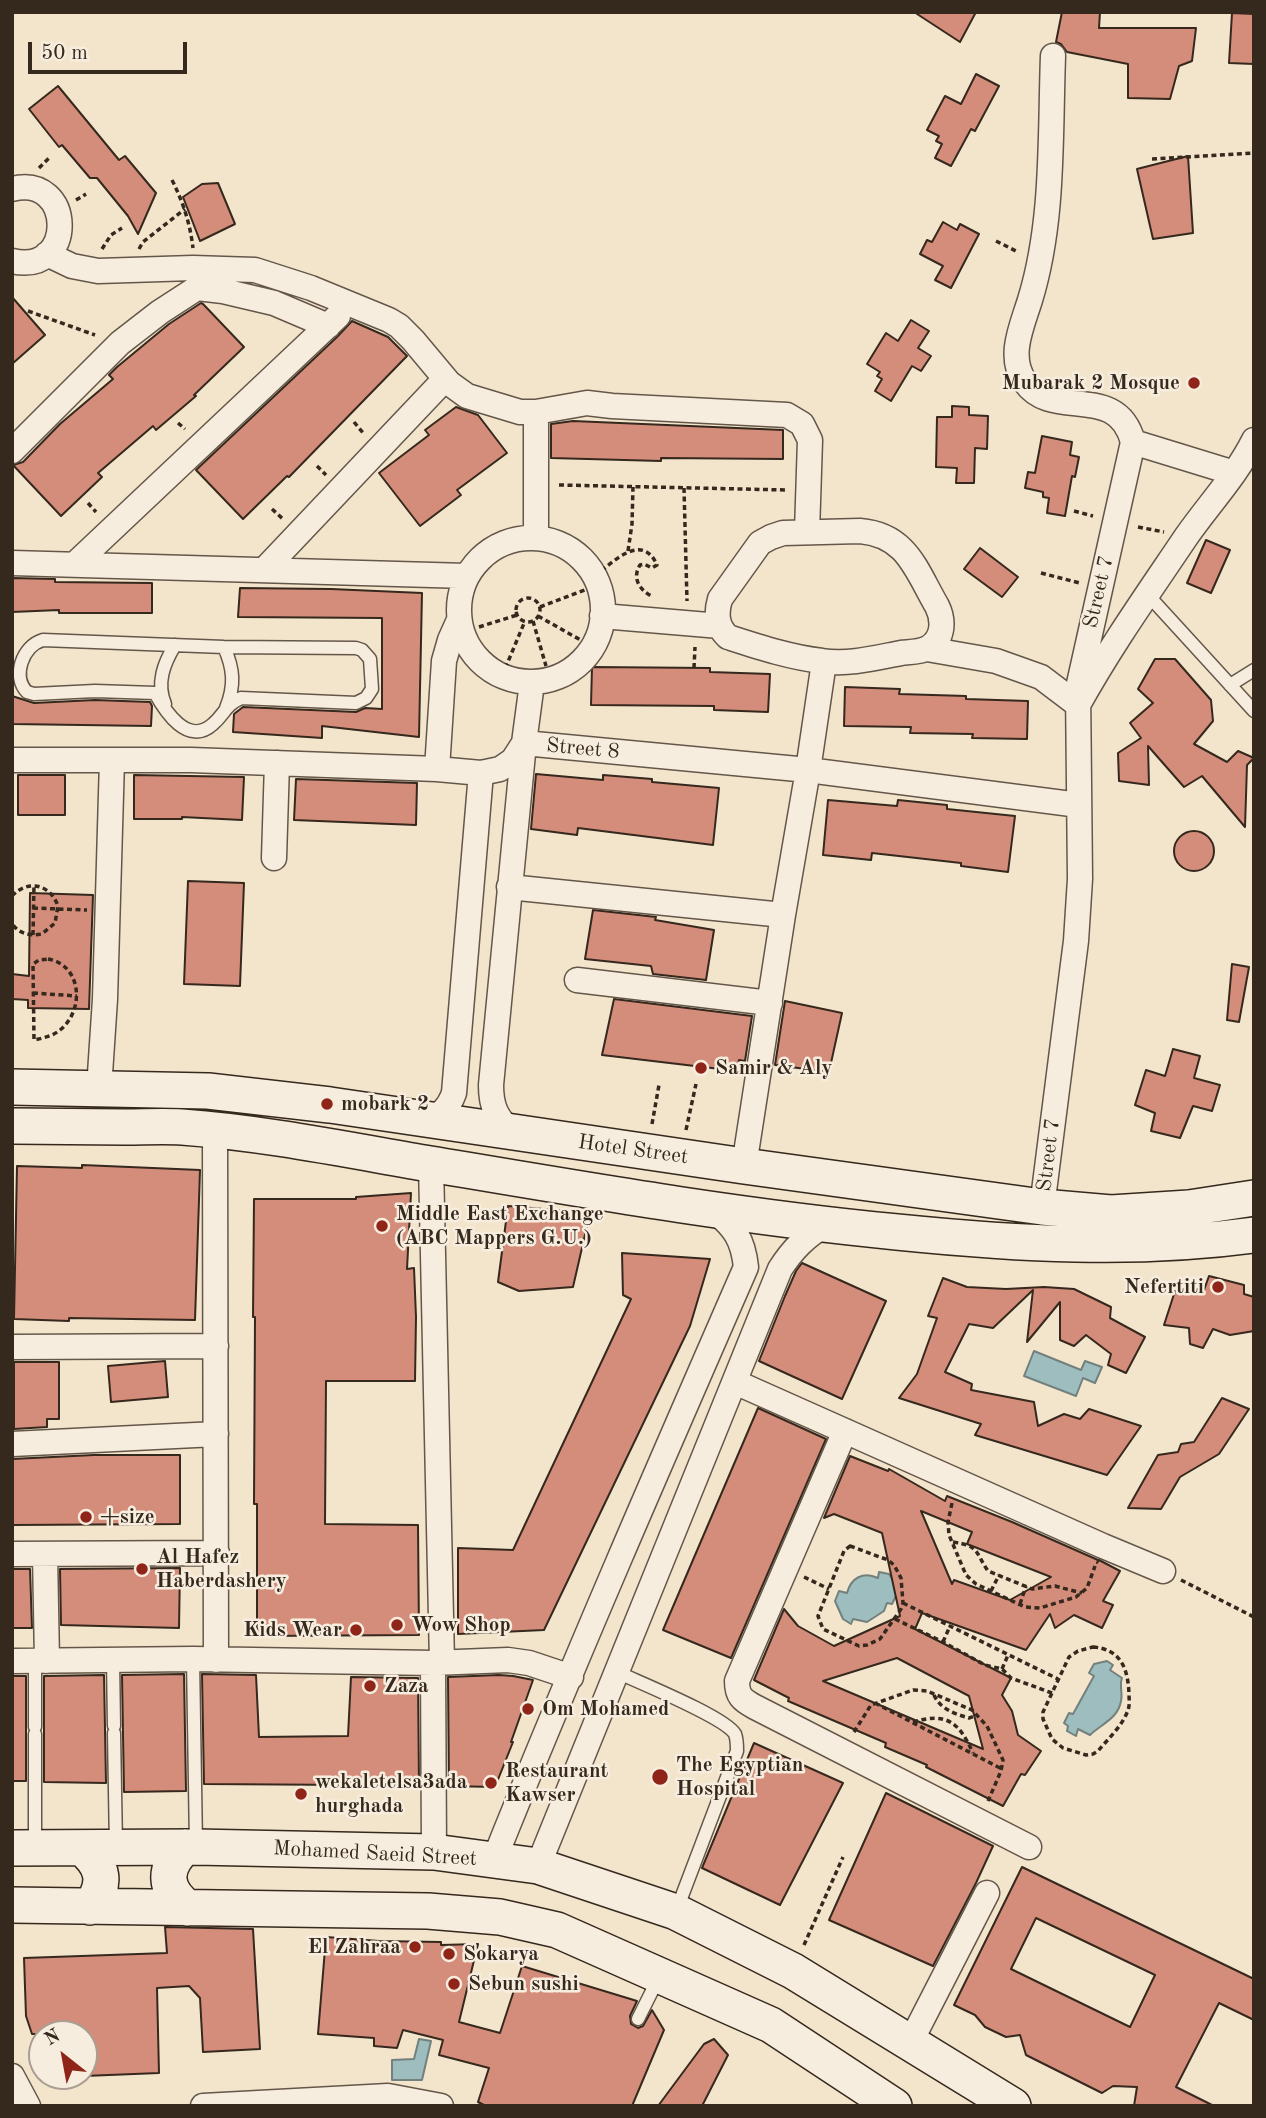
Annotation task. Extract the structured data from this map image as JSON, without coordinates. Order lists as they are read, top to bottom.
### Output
{
  "streets": {
    "street": [
      "Street 7",
      "Street 8",
      "Hotel Street",
      "Mohamed Saeid Street"
    ]
  },
  "crossings": [
    ["Street 7", "Street 8"],
    ["Street 7", "Hotel Street"]
  ],
  "places": [
    "Mubarak 2 Mosque",
    "Samir & Aly",
    "mobark 2",
    "Middle East Exchange (ABC Mappers G.U.)",
    "Nefertiti",
    "+size",
    "Al Hafez Haberdashery",
    "Wow Shop",
    "Kids Wear",
    "Zaza",
    "Om Mohamed",
    "The Egyptian Hospital",
    "Restaurant Kawser",
    "wekaletelsa3ada hurghada",
    "El Zahraa",
    "Sokarya",
    "Sebun sushi"
  ],
  "scale_bar": "50 m",
  "north": "top left"
}
